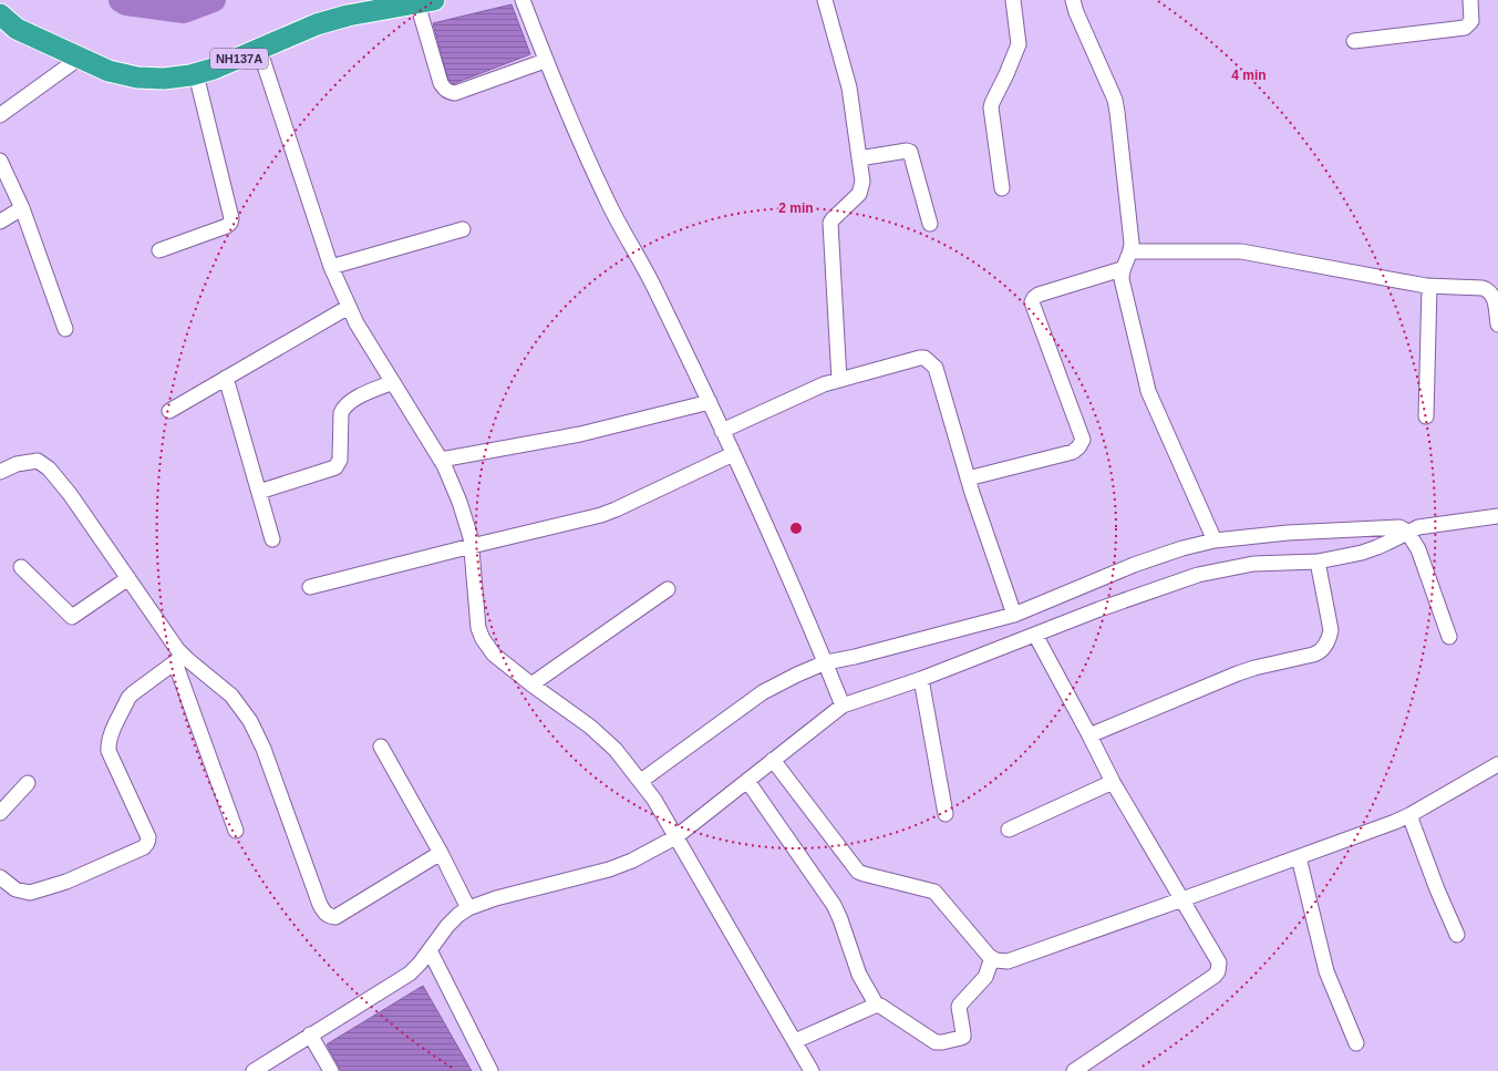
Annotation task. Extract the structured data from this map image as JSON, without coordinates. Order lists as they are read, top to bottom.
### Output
{
  "streets": {
    "highway": ["NH137A"]
  },
  "rings": ["4 min", "2 min"]
}
